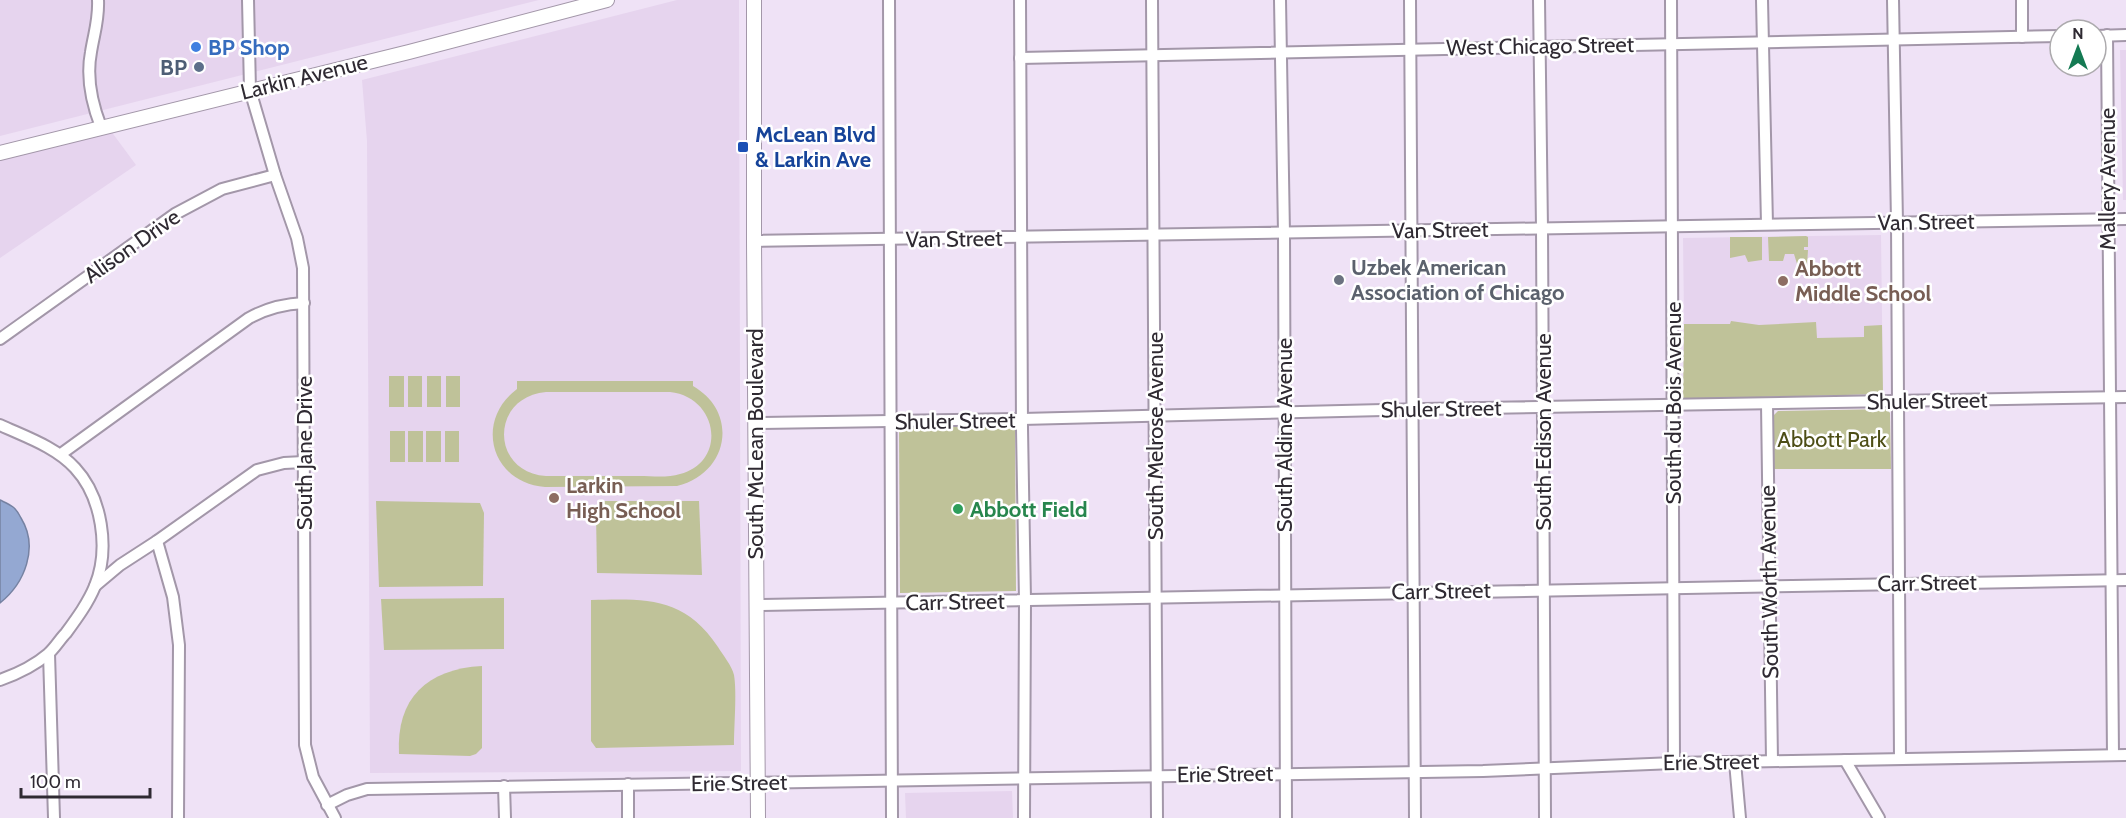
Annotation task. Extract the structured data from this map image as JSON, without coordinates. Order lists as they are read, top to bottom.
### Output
{
  "streets": {
    "main road": ["Larkin Avenue", "South McLean Boulevard"],
    "street": [
      "West Chicago Street",
      "Mallery Avenue",
      "Van Street",
      "Alison Drive",
      "Shuler Street",
      "South du Bois Avenue",
      "South Edison Avenue",
      "South Aldine Avenue",
      "South Melrose Avenue",
      "South Jane Drive",
      "South Worth Avenue",
      "Carr Street",
      "Erie Street"
    ]
  },
  "crossings": [
    ["West Chicago Street", "South du Bois Avenue"],
    ["West Chicago Street", "South Edison Avenue"],
    ["West Chicago Street", "South Aldine Avenue"],
    ["West Chicago Street", "South Melrose Avenue"],
    ["Larkin Avenue", "South Jane Drive"],
    ["Mallery Avenue", "Van Street"],
    ["Mallery Avenue", "Shuler Street"],
    ["Mallery Avenue", "Carr Street"],
    ["Mallery Avenue", "Erie Street"],
    ["Van Street", "South du Bois Avenue"],
    ["Van Street", "South Edison Avenue"],
    ["Van Street", "South Aldine Avenue"],
    ["Van Street", "South Melrose Avenue"],
    ["Van Street", "South McLean Boulevard"],
    ["Alison Drive", "South Jane Drive"],
    ["Shuler Street", "South du Bois Avenue"],
    ["Shuler Street", "South Edison Avenue"],
    ["Shuler Street", "South Aldine Avenue"],
    ["Shuler Street", "South Melrose Avenue"],
    ["Shuler Street", "South McLean Boulevard"],
    ["Shuler Street", "South Worth Avenue"],
    ["South du Bois Avenue", "Carr Street"],
    ["South du Bois Avenue", "Erie Street"],
    ["South Edison Avenue", "Carr Street"],
    ["South Edison Avenue", "Erie Street"],
    ["South Aldine Avenue", "Carr Street"],
    ["South Aldine Avenue", "Erie Street"],
    ["South Melrose Avenue", "Carr Street"],
    ["South Melrose Avenue", "Erie Street"],
    ["South McLean Boulevard", "Carr Street"],
    ["South McLean Boulevard", "Erie Street"],
    ["South Jane Drive", "Erie Street"],
    ["South Worth Avenue", "Carr Street"],
    ["South Worth Avenue", "Erie Street"]
  ],
  "parks": ["Abbott Park"],
  "places": {
    "other": [
      "BP Shop",
      "BP",
      "Uzbek American Association of Chicago",
      "Abbott Middle School",
      "Larkin High School",
      "Abbott Field"
    ],
    "transit": ["McLean Blvd & Larkin Ave"]
  },
  "scale_bar": "100 m",
  "north": "top"
}
